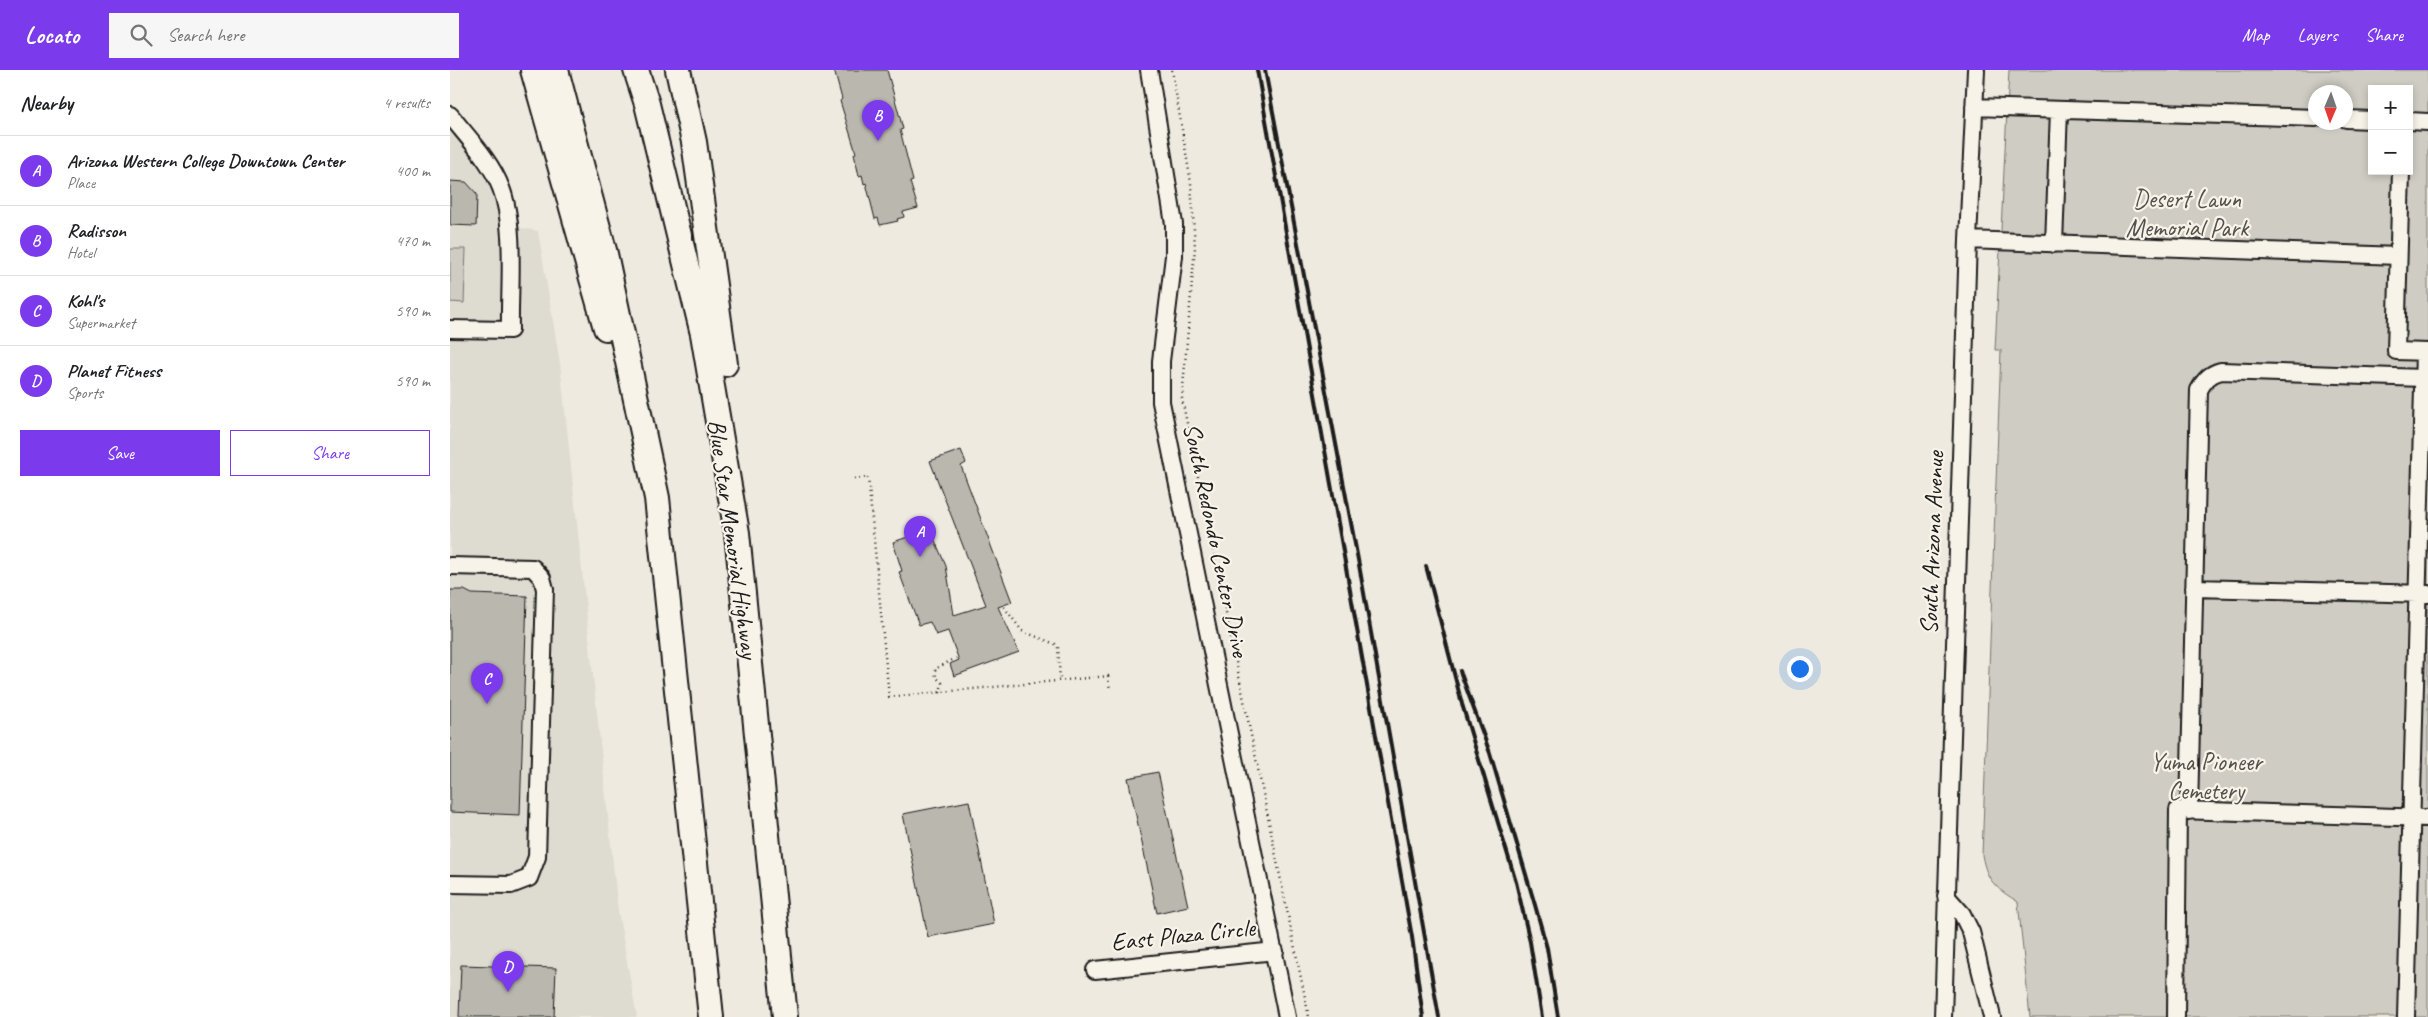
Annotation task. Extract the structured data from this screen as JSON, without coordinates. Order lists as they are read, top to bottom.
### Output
{
  "streets": {
    "highway": ["Blue Star Memorial Highway"],
    "street": ["South Redondo Center Drive", "South Arizona Avenue", "East Plaza Circle"]
  },
  "crossings": [
    ["South Redondo Center Drive", "East Plaza Circle"]
  ],
  "parks": ["Desert Lawn Memorial Park", "Yuma Pioneer Cemetery"],
  "north": "bottom",
  "page": {
    "header": "Locato",
    "search": "Search here",
    "nav": ["Map", "Layers", "Share"],
    "heading": ["Nearby", "4 results"],
    "map_buttons": ["+", "−"],
    "pins": [
      "B",
      "A",
      "C",
      "D"
    ],
    "list": [
      {
        "mark": "A",
        "name": "Arizona Western College Downtown Center",
        "note": "Place",
        "value": "400 m"
      },
      {
        "mark": "B",
        "name": "Radisson",
        "note": "Hotel",
        "value": "470 m"
      },
      {
        "mark": "C",
        "name": "Kohl's",
        "note": "Supermarket",
        "value": "590 m"
      },
      {
        "mark": "D",
        "name": "Planet Fitness",
        "note": "Sports",
        "value": "590 m"
      }
    ],
    "buttons": ["Save", "Share"]
  }
}
